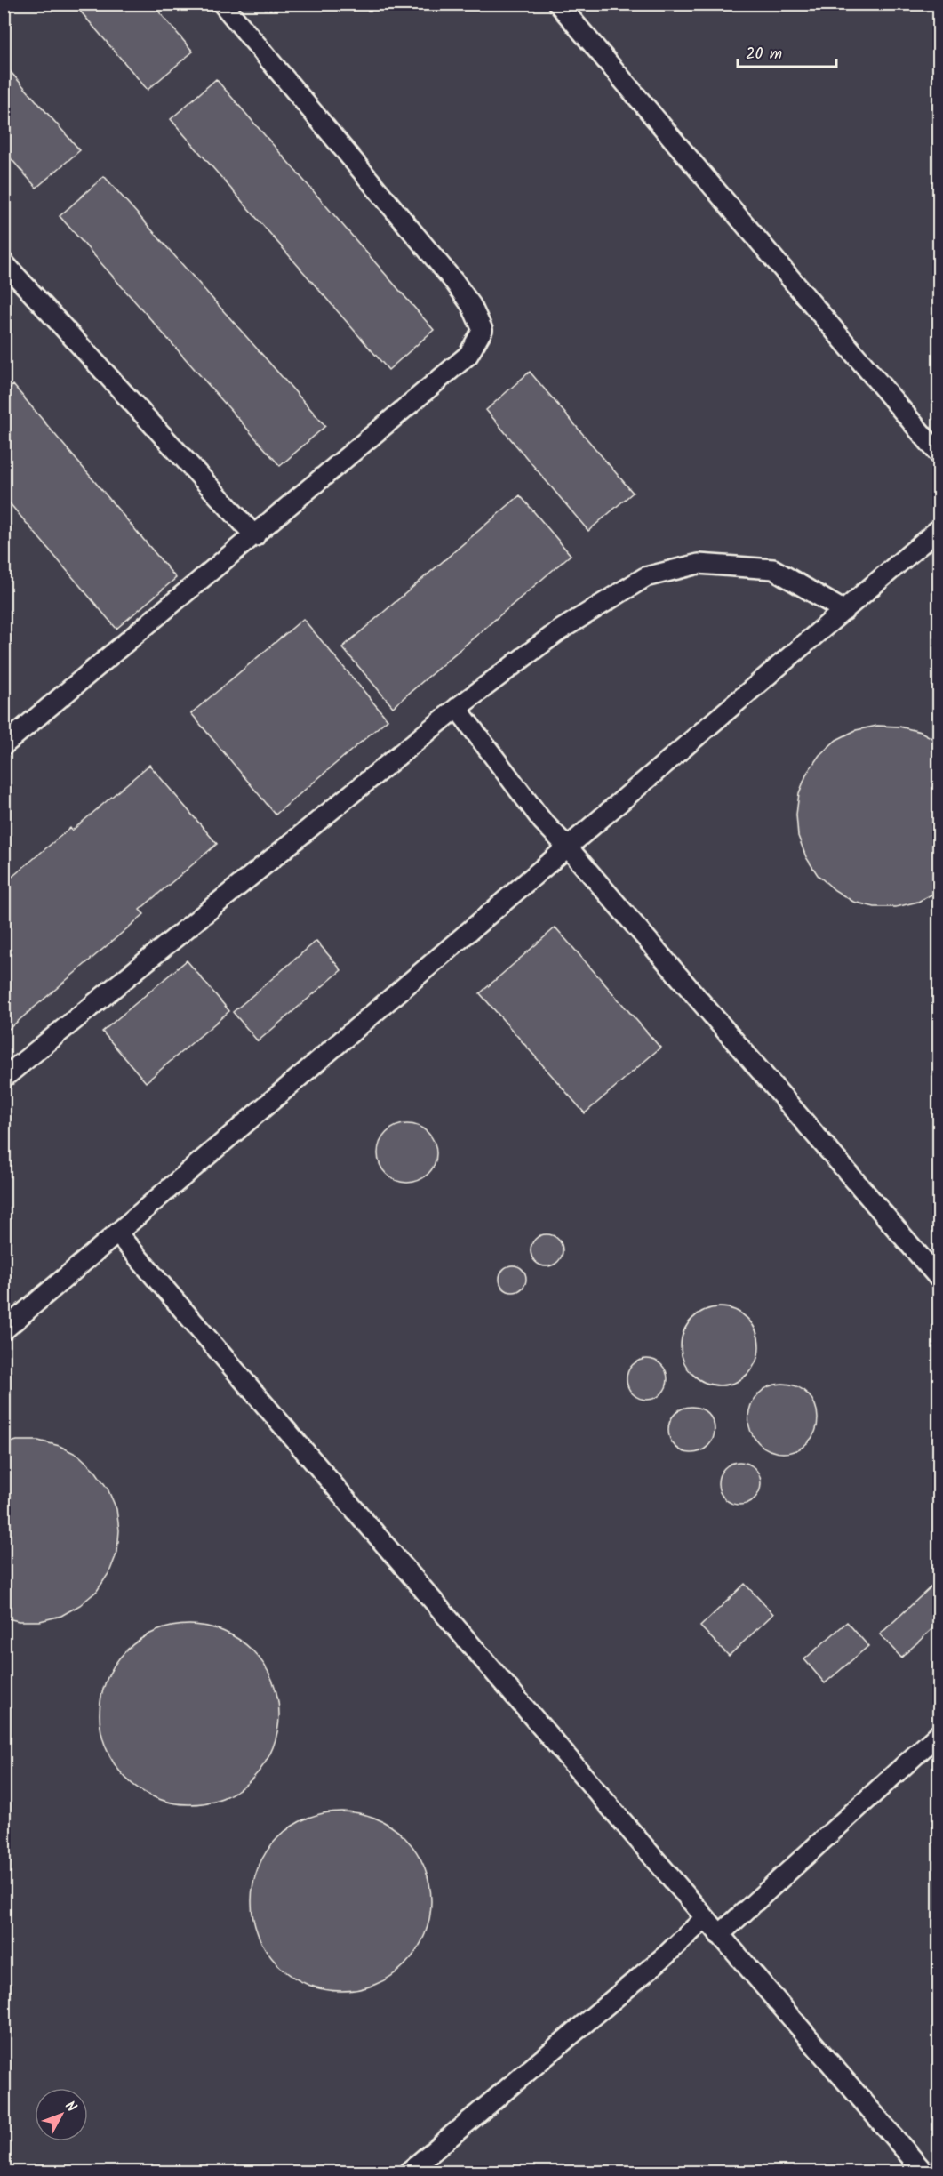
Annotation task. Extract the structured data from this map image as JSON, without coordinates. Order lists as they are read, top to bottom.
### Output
{
  "scale_bar": "20 m",
  "north": "top right"
}
